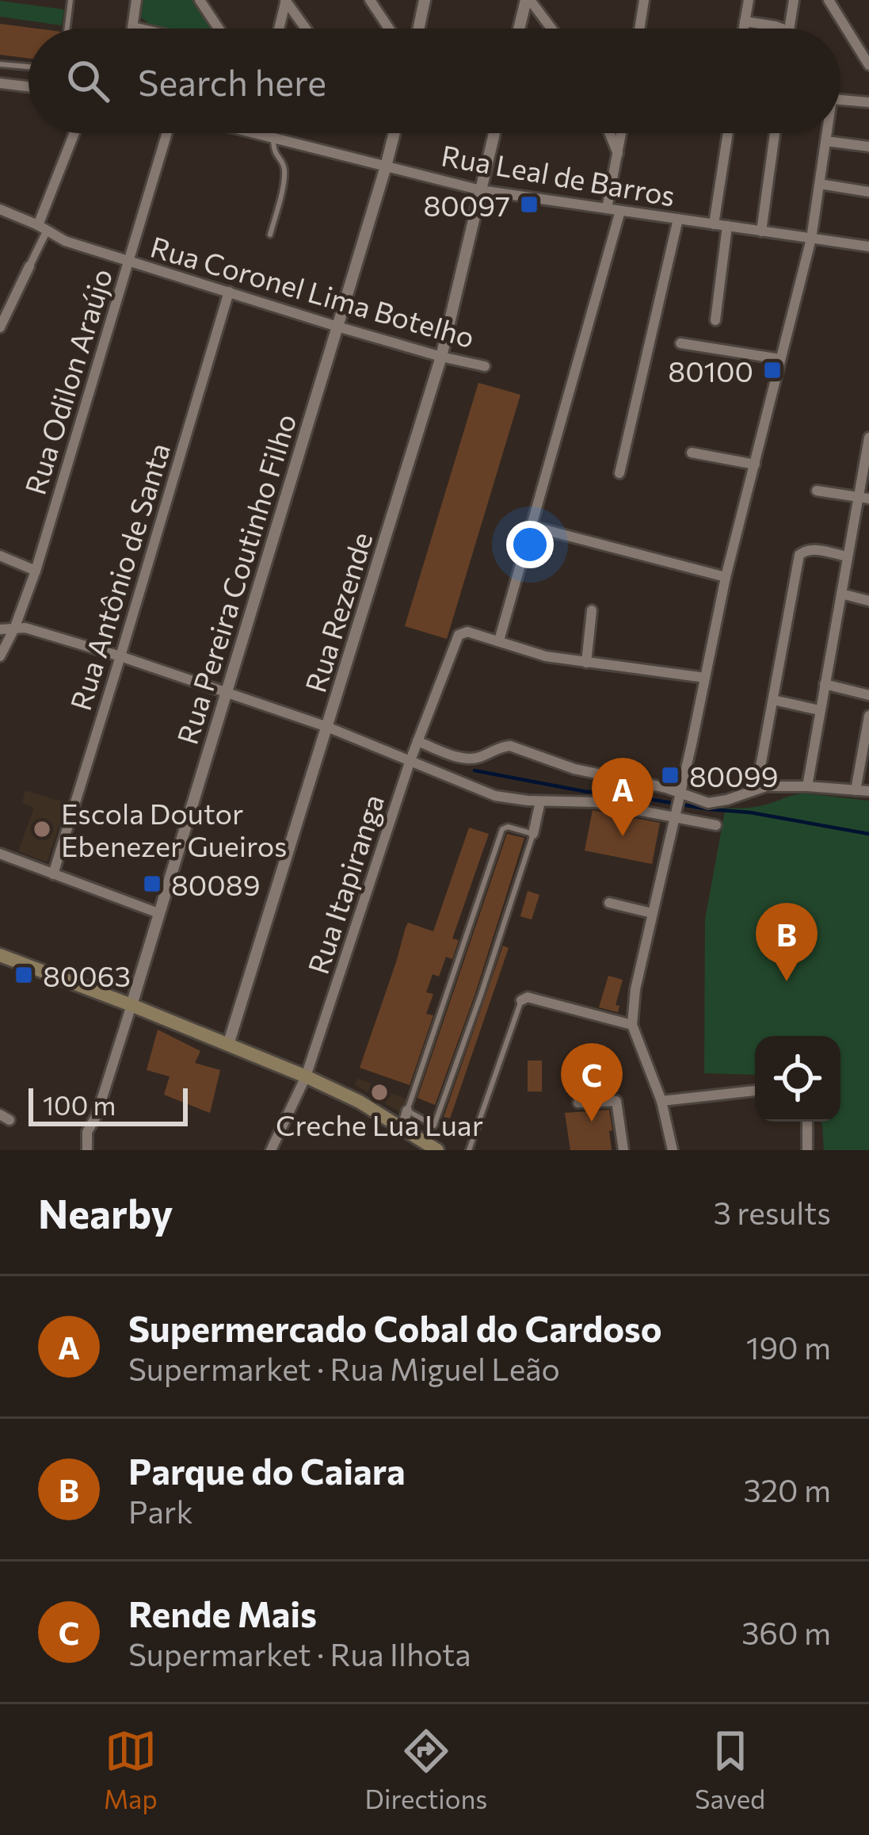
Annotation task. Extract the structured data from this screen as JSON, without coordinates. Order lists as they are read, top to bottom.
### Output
{
  "streets": {
    "street": [
      "Rua Leal de Barros",
      "Rua Coronel Lima Botelho",
      "Rua Odilon Araújo",
      "Rua Antônio de Santa",
      "Rua Pereira Coutinho Filho",
      "Rua Rezende",
      "Rua Itapiranga"
    ]
  },
  "crossings": [
    ["Rua Leal de Barros", "Rua Pereira Coutinho Filho"],
    ["Rua Leal de Barros", "Rua Rezende"],
    ["Rua Coronel Lima Botelho", "Rua Odilon Araújo"],
    ["Rua Coronel Lima Botelho", "Rua Antônio de Santa"],
    ["Rua Coronel Lima Botelho", "Rua Pereira Coutinho Filho"],
    ["Rua Coronel Lima Botelho", "Rua Rezende"]
  ],
  "places": {
    "transit": [
      "80097",
      "80100",
      "80099",
      "80089",
      "80063"
    ],
    "other": ["Escola Doutor Ebenezer Gueiros", "Creche Lua Luar"]
  },
  "scale_bar": "100 m",
  "page": {
    "search": "Search here",
    "pins": ["A", "B", "C"],
    "scale": "100 m",
    "heading": ["Nearby", "3 results"],
    "list": [
      {
        "mark": "A",
        "name": "Supermercado Cobal do Cardoso",
        "note": "Supermarket · Rua Miguel Leão",
        "value": "190 m"
      },
      {
        "mark": "B",
        "name": "Parque do Caiara",
        "note": "Park",
        "value": "320 m"
      },
      {
        "mark": "C",
        "name": "Rende Mais",
        "note": "Supermarket · Rua Ilhota",
        "value": "360 m"
      }
    ],
    "nav": ["Map", "Directions", "Saved"]
  }
}
